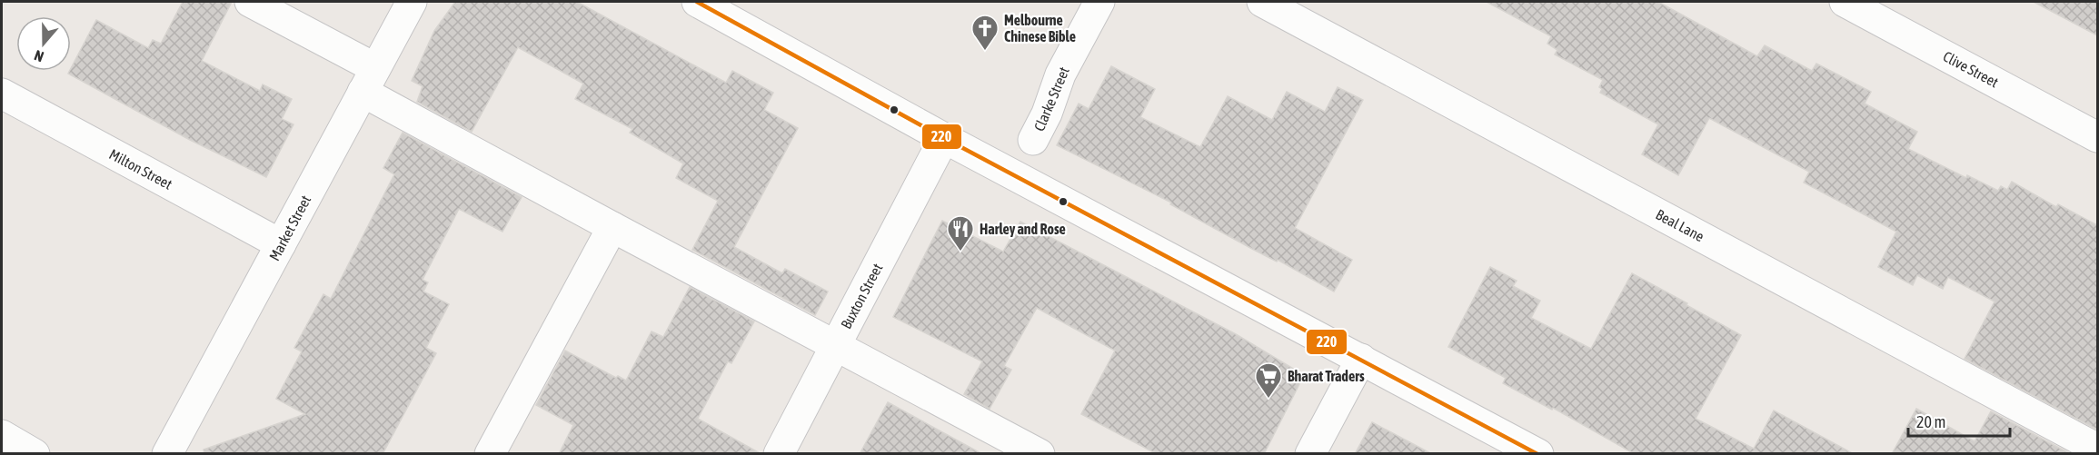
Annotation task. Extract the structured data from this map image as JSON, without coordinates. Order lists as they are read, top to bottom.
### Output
{
  "streets": {
    "street": [
      "Clive Street",
      "Clarke Street",
      "Milton Street",
      "Beal Lane",
      "Market Street",
      "Buxton Street"
    ]
  },
  "crossings": [
    ["Milton Street", "Market Street"]
  ],
  "places": {
    "church": ["Melbourne Chinese Bible"],
    "restaurant": ["Harley and Rose"],
    "supermarket": ["Bharat Traders"]
  },
  "lines": ["transit line 220"],
  "scale_bar": "20 m",
  "north": "bottom"
}
